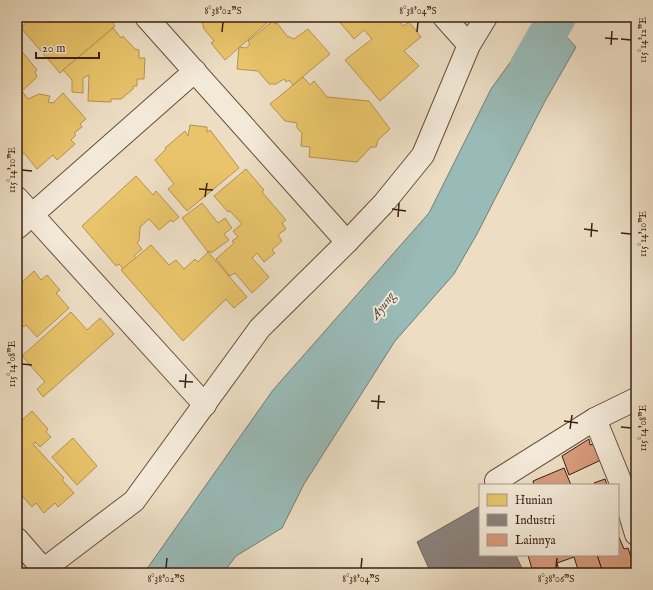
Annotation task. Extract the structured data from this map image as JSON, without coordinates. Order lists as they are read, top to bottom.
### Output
{
  "water": ["Ayung"],
  "legend": ["Hunian", "Industri", "Lainnya"],
  "scale_bar": "20 m",
  "coordinates": [
    "8°38'02\"S",
    "8°38'04\"S",
    "115°14'12\"E",
    "115°14'10\"E",
    "115°14'08\"E",
    "8°38'06\"S"
  ]
}
